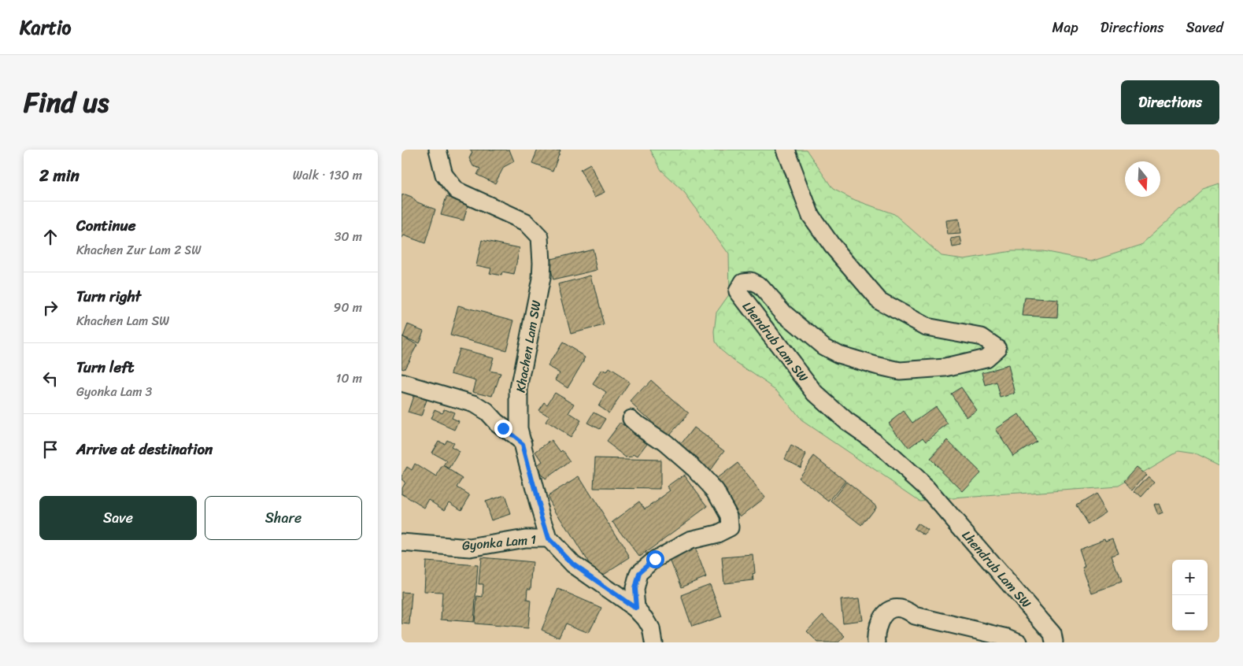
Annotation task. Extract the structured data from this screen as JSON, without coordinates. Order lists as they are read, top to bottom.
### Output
{
  "streets": {
    "street": ["Lhendrub Lam SW", "Khachen Lam SW", "Gyonka Lam 1"]
  },
  "crossings": [
    ["Khachen Lam SW", "Gyonka Lam 1"]
  ],
  "north": "bottom",
  "page": {
    "header": "Kartio",
    "nav": ["Map", "Directions", "Saved"],
    "title": "Find us",
    "buttons": [
      "Directions",
      ["Save", "Share"]
    ],
    "heading": ["2 min", "Walk · 130 m"],
    "list": [
      ["Continue", "Khachen Zur Lam 2 SW", "30 m"],
      ["Turn right", "Khachen Lam SW", "90 m"],
      ["Turn left", "Gyonka Lam 3", "10 m"],
      "Arrive at destination"
    ],
    "map_buttons": ["+", "−"]
  }
}
